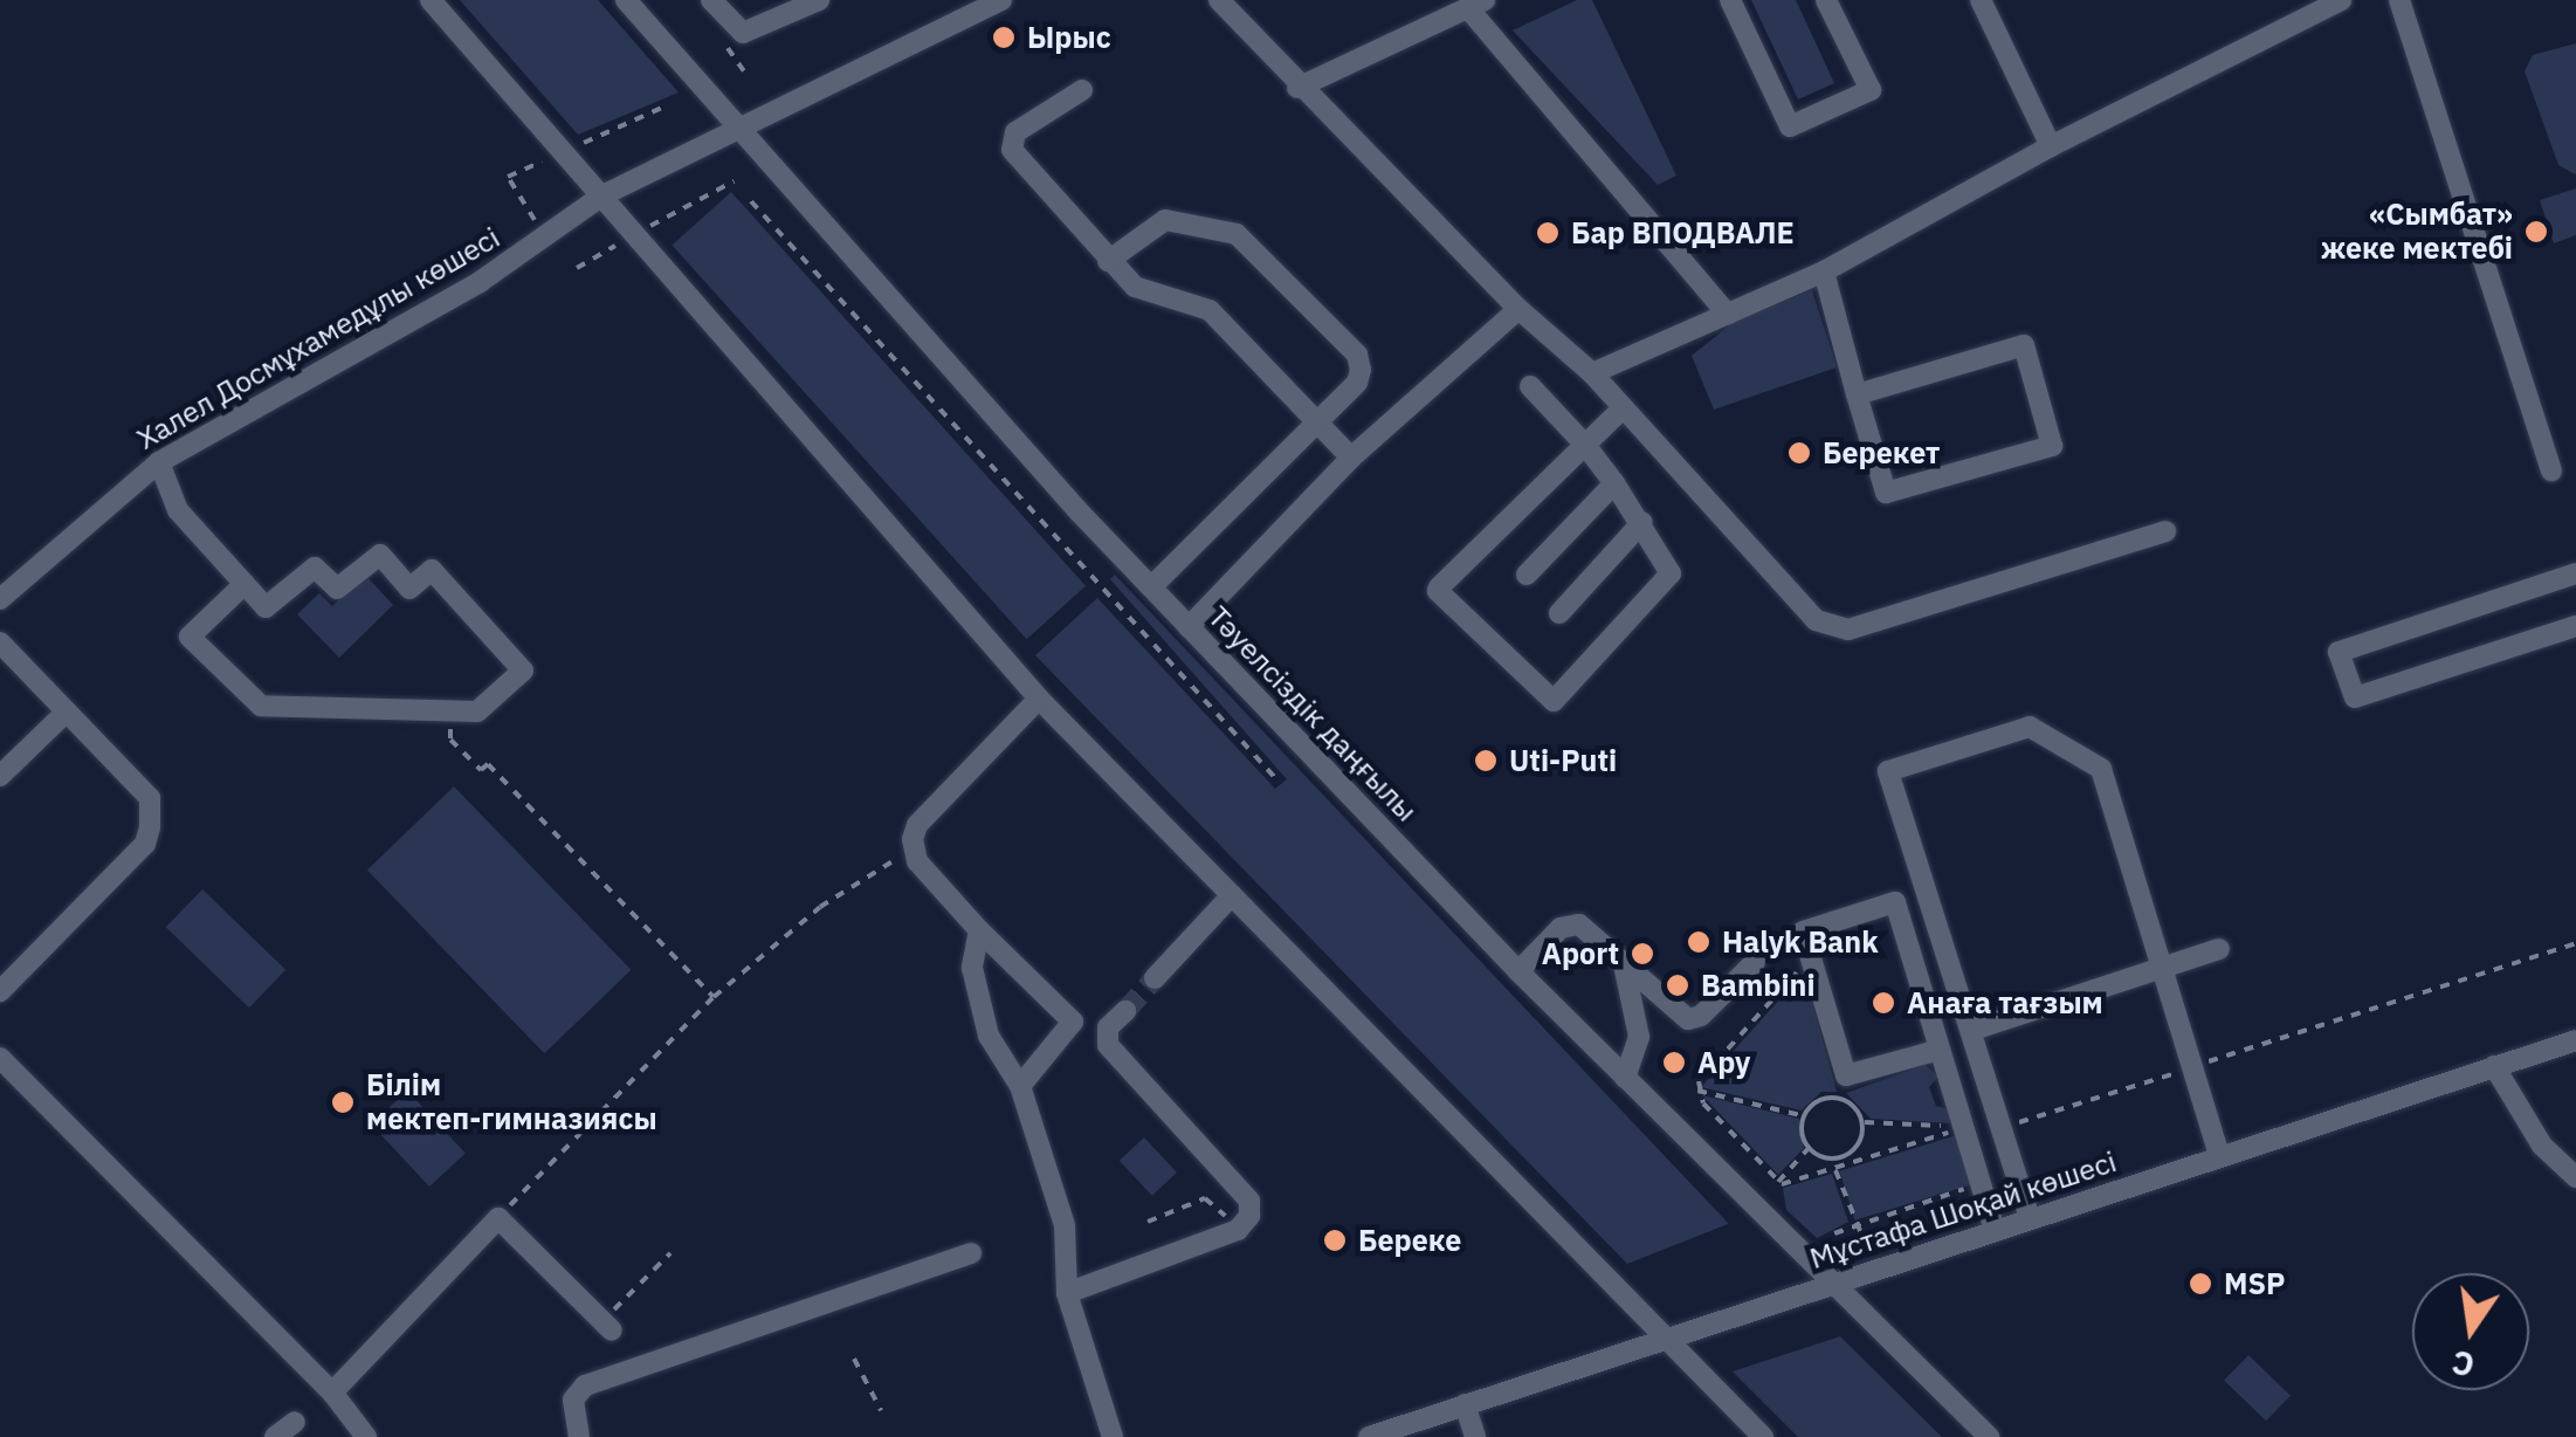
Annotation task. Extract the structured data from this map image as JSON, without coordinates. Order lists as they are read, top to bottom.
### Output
{
  "streets": {
    "street": ["Халел Досмұхамедұлы көшесі", "Тәуелсіздік даңғылы", "Мұстафа Шоқай көшесі"]
  },
  "crossings": [
    ["Халел Досмұхамедұлы көшесі", "Тәуелсіздік даңғылы"],
    ["Тәуелсіздік даңғылы", "Мұстафа Шоқай көшесі"]
  ],
  "places": [
    "Ырыс",
    "«Сымбат» жеке мектебі",
    "Бар ВПОДВАЛЕ",
    "Берекет",
    "Uti-Puti",
    "Halyk Bank",
    "Aport",
    "Bambini",
    "Анаға тағзым",
    "Ару",
    "Білім мектеп-гимназиясы",
    "Береке",
    "MSP"
  ],
  "north": "bottom"
}
